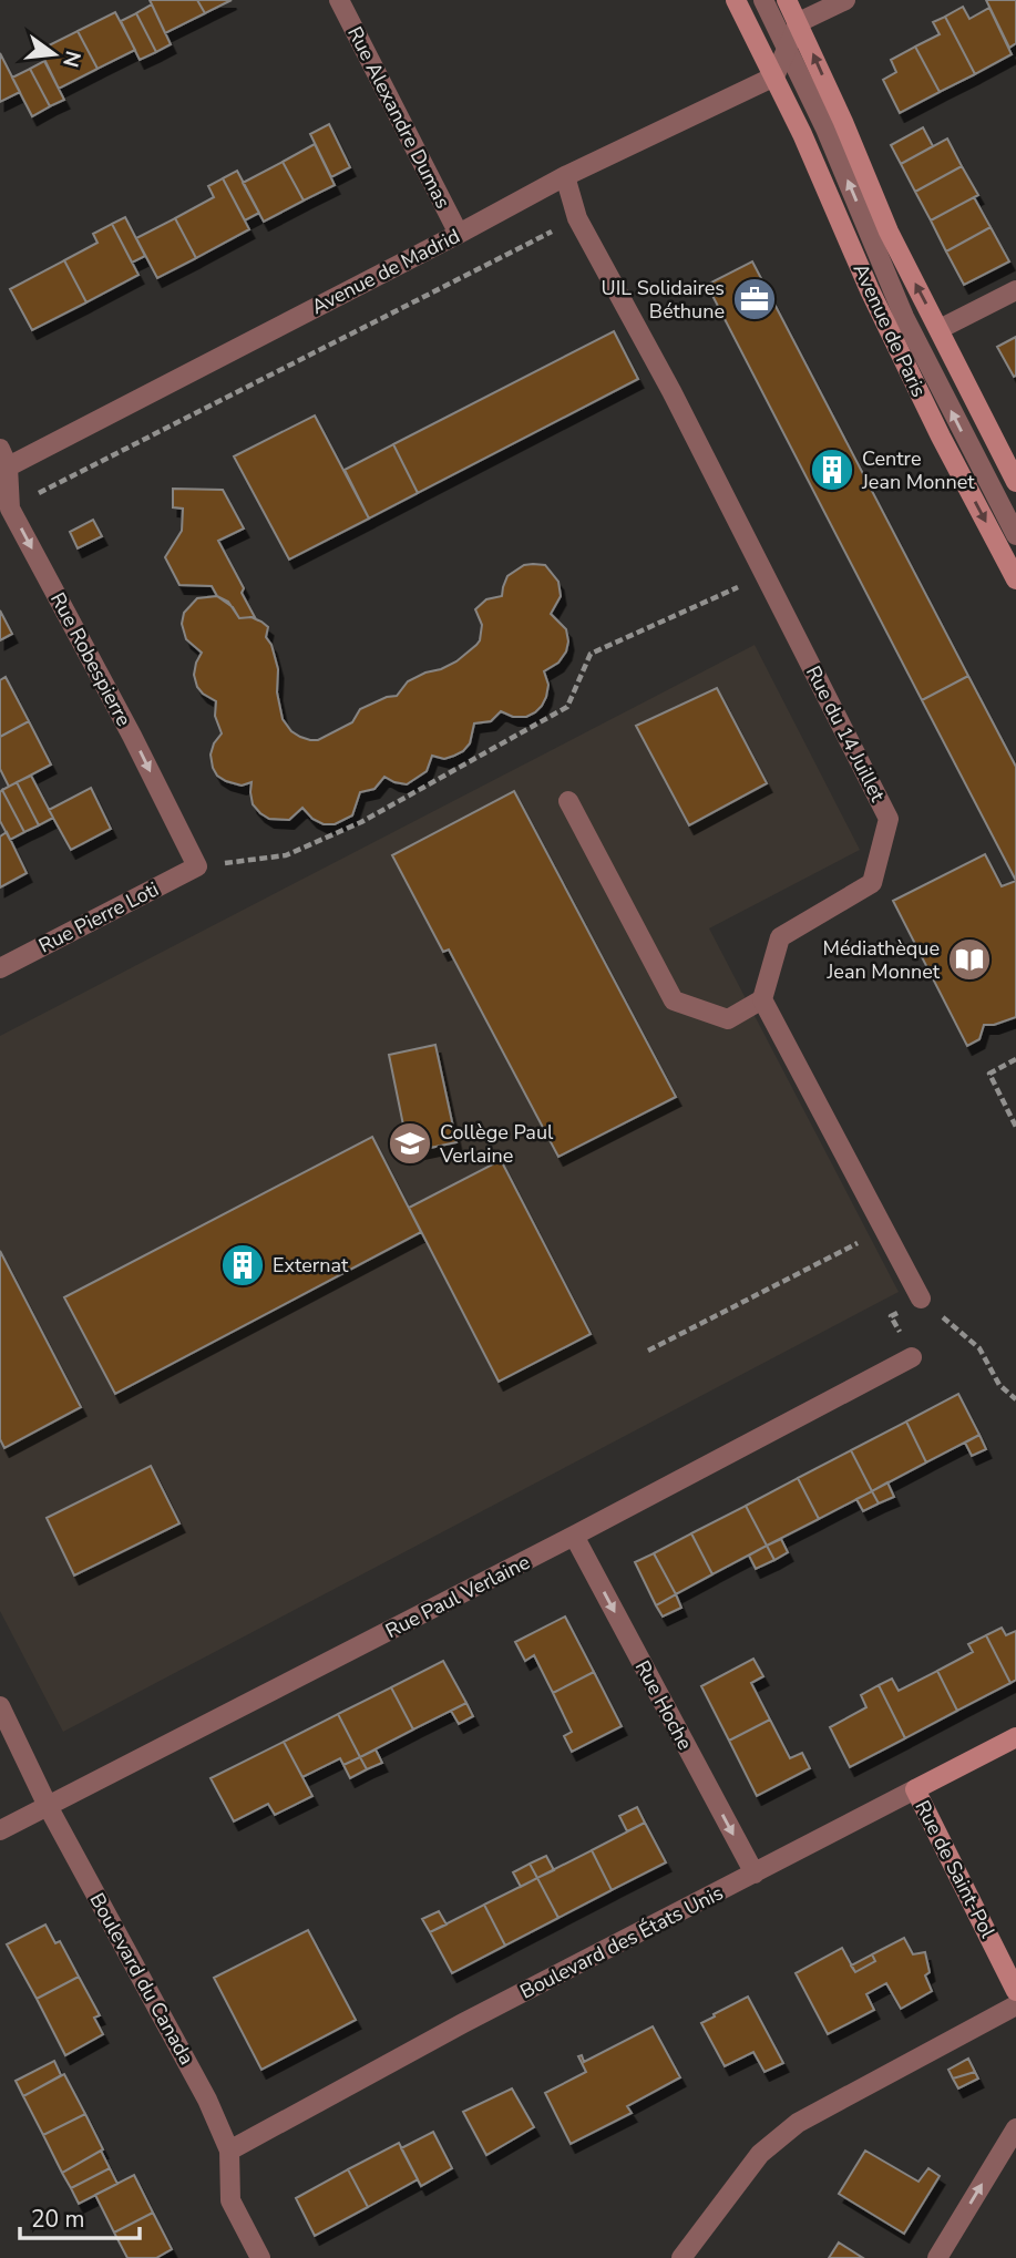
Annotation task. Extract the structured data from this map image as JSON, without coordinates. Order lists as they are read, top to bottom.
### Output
{
  "streets": {
    "street": [
      "Rue Alexandre Dumas",
      "Avenue de Madrid",
      "Avenue de Paris",
      "Rue Robespierre",
      "Rue du 14 Juillet",
      "Rue Pierre Loti",
      "Rue Paul Verlaine",
      "Rue Hoche",
      "Rue de Saint-Pol",
      "Boulevard des États Unis",
      "Boulevard du Canada"
    ]
  },
  "crossings": [
    ["Rue Alexandre Dumas", "Avenue de Madrid"],
    ["Avenue de Madrid", "Avenue de Paris"],
    ["Avenue de Madrid", "Rue Robespierre"],
    ["Avenue de Madrid", "Rue du 14 Juillet"],
    ["Rue Robespierre", "Rue Pierre Loti"],
    ["Rue Paul Verlaine", "Rue Hoche"],
    ["Rue Paul Verlaine", "Boulevard du Canada"],
    ["Rue Hoche", "Boulevard des États Unis"],
    ["Rue de Saint-Pol", "Boulevard des États Unis"],
    ["Boulevard des États Unis", "Boulevard du Canada"]
  ],
  "one_way": ["Rue Robespierre", "Rue Hoche"],
  "places": {
    "office": ["UIL Solidaires Béthune"],
    "building": ["Centre Jean Monnet", "Externat"],
    "library": ["Médiathèque Jean Monnet"],
    "school or university": ["Collège Paul Verlaine"]
  },
  "scale_bar": "20 m",
  "north": "right"
}
